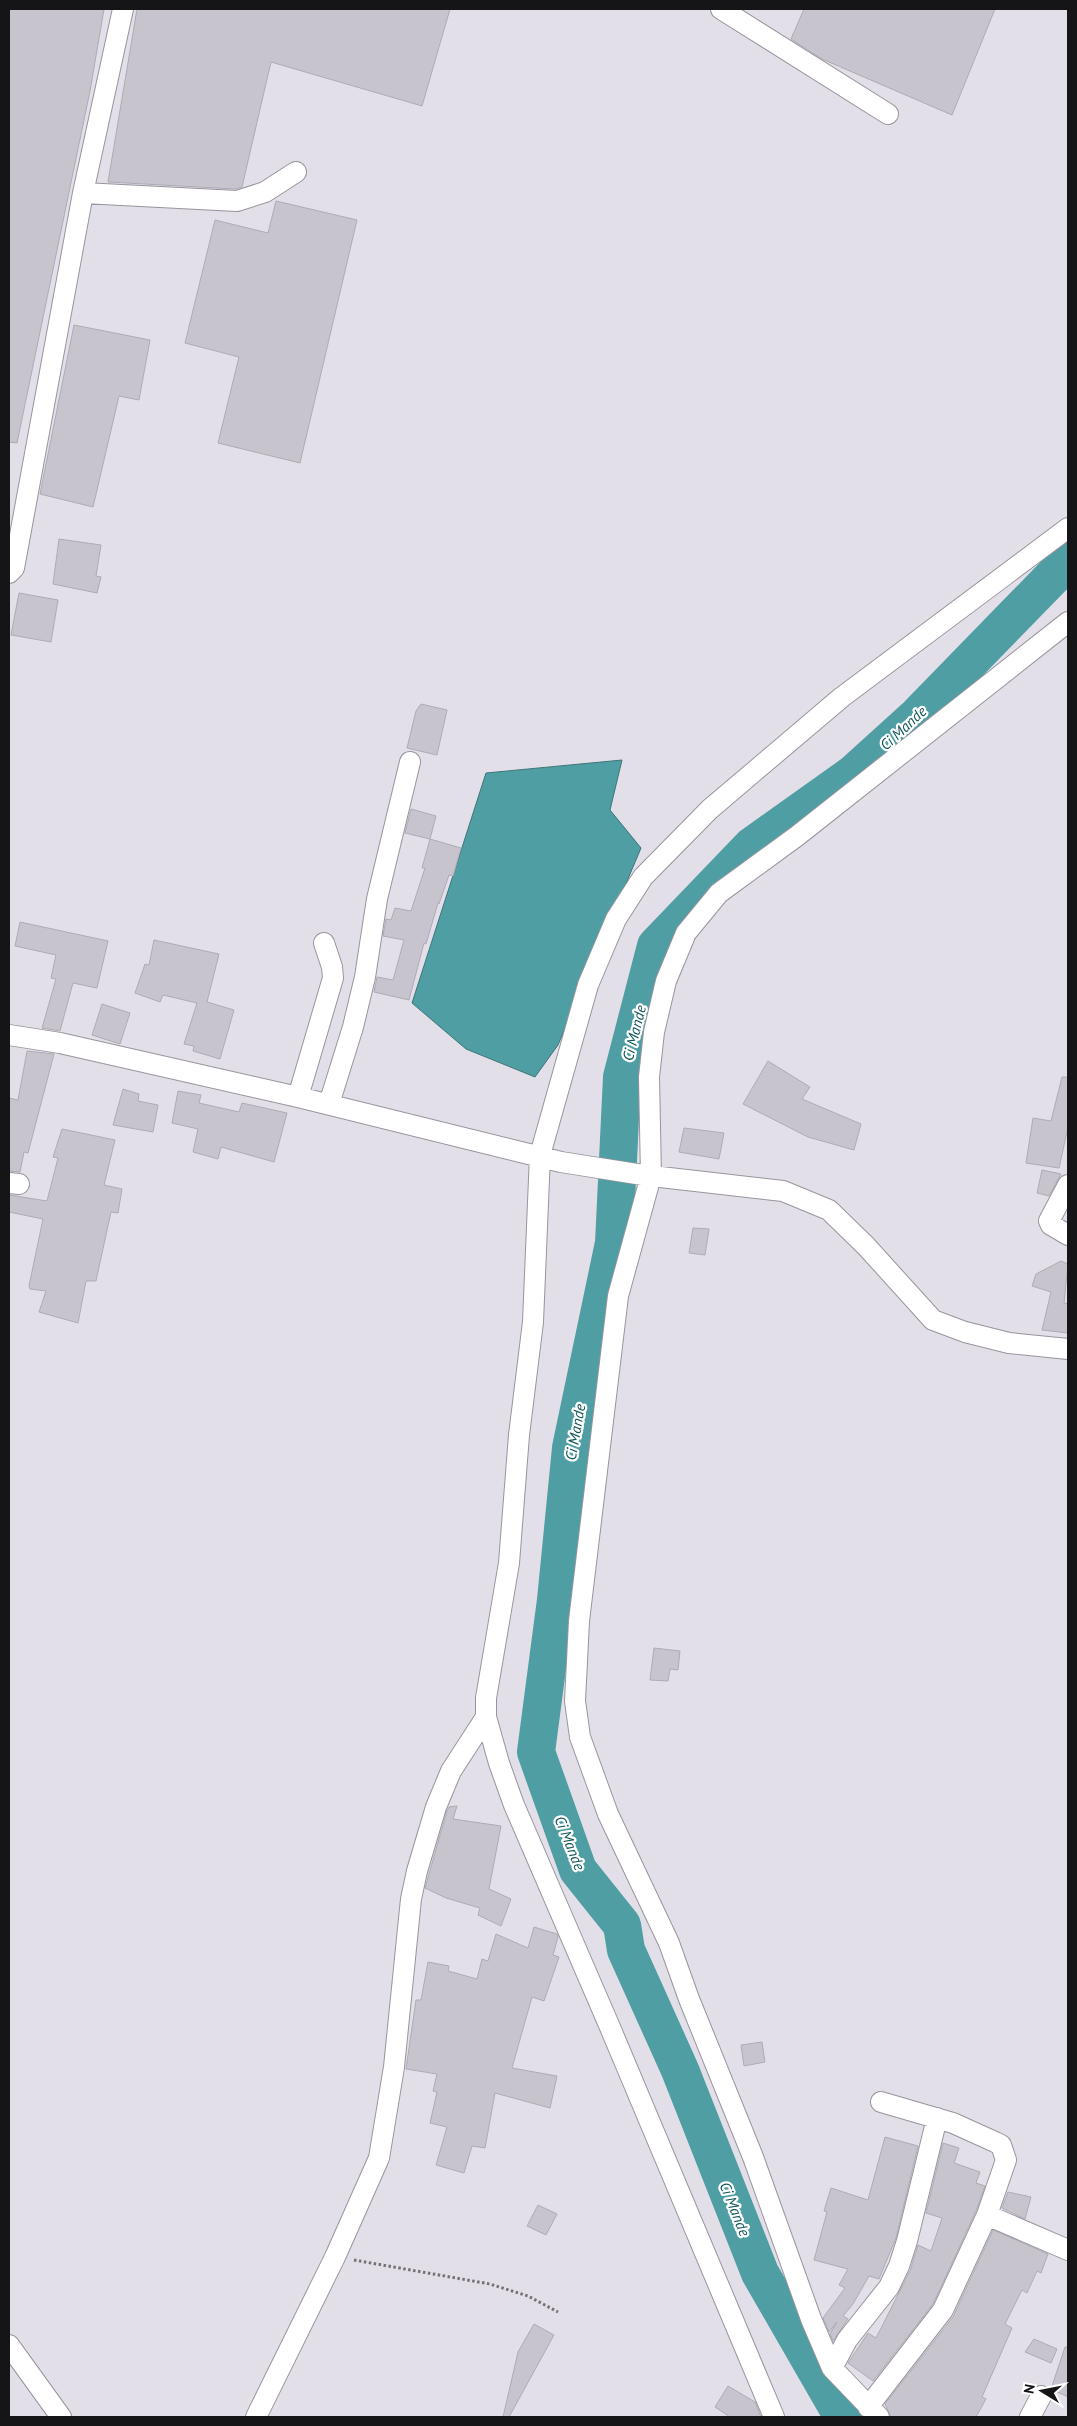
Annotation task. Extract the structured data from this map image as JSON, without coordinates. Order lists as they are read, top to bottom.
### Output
{
  "water": ["Ci Mande"],
  "north": "left"
}
